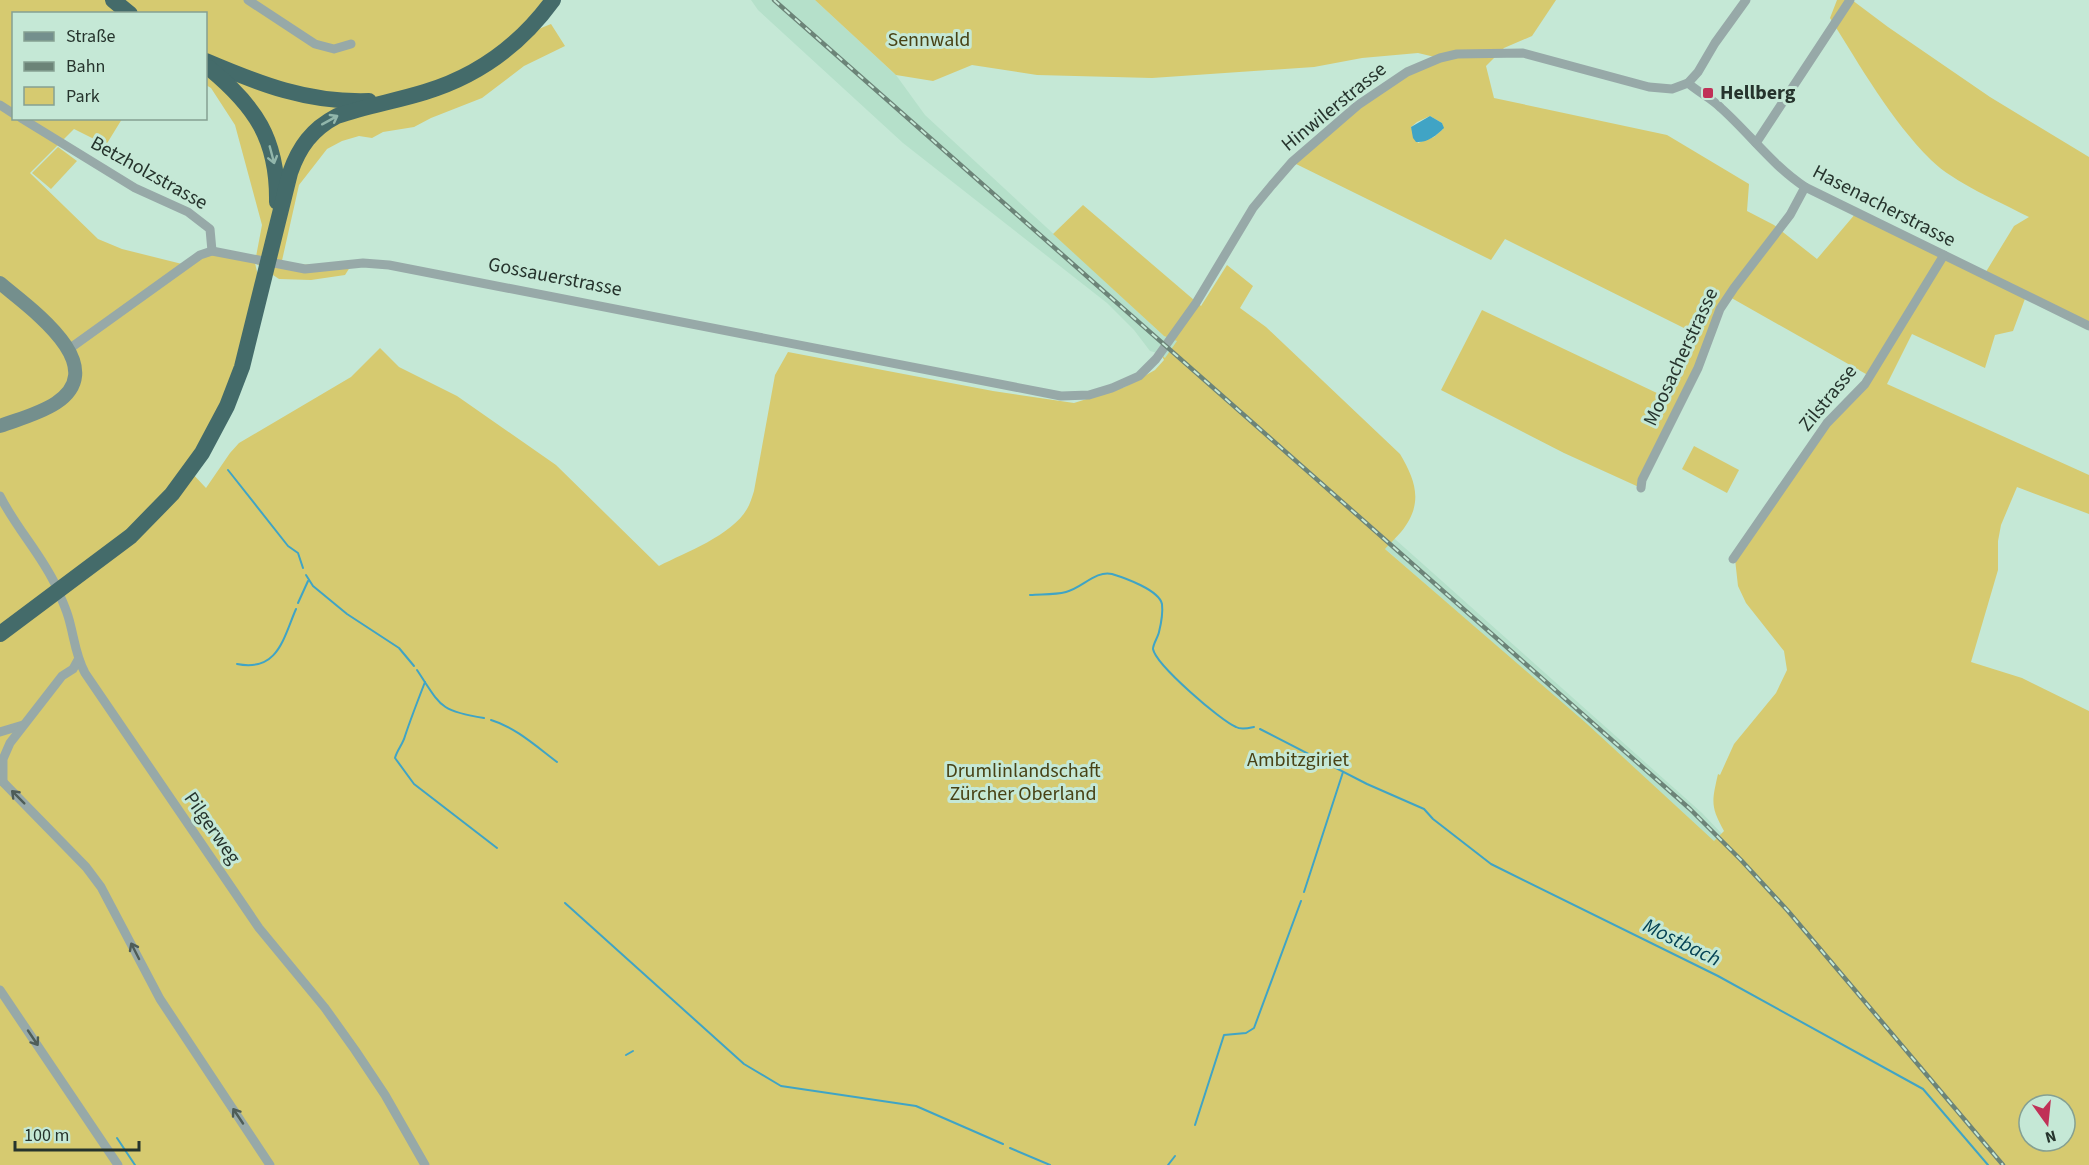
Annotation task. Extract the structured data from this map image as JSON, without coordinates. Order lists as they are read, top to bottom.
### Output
{
  "streets": {
    "street": [
      "Hinwilerstrasse",
      "Betzholzstrasse",
      "Hasenacherstrasse",
      "Gossauerstrasse",
      "Moosacherstrasse",
      "Zilstrasse",
      "Pilgerweg"
    ]
  },
  "crossings": [
    ["Hinwilerstrasse", "Hasenacherstrasse"],
    ["Hinwilerstrasse", "Gossauerstrasse"],
    ["Betzholzstrasse", "Gossauerstrasse"],
    ["Hasenacherstrasse", "Moosacherstrasse"],
    ["Hasenacherstrasse", "Zilstrasse"]
  ],
  "water": ["Mostbach"],
  "parks": ["Sennwald", "Ambitzgiriet", "Drumlinlandschaft Zürcher Oberland"],
  "places": {
    "transit": ["Hellberg"]
  },
  "legend": ["Straße", "Bahn", "Park"],
  "scale_bar": "100 m",
  "north": "bottom"
}
